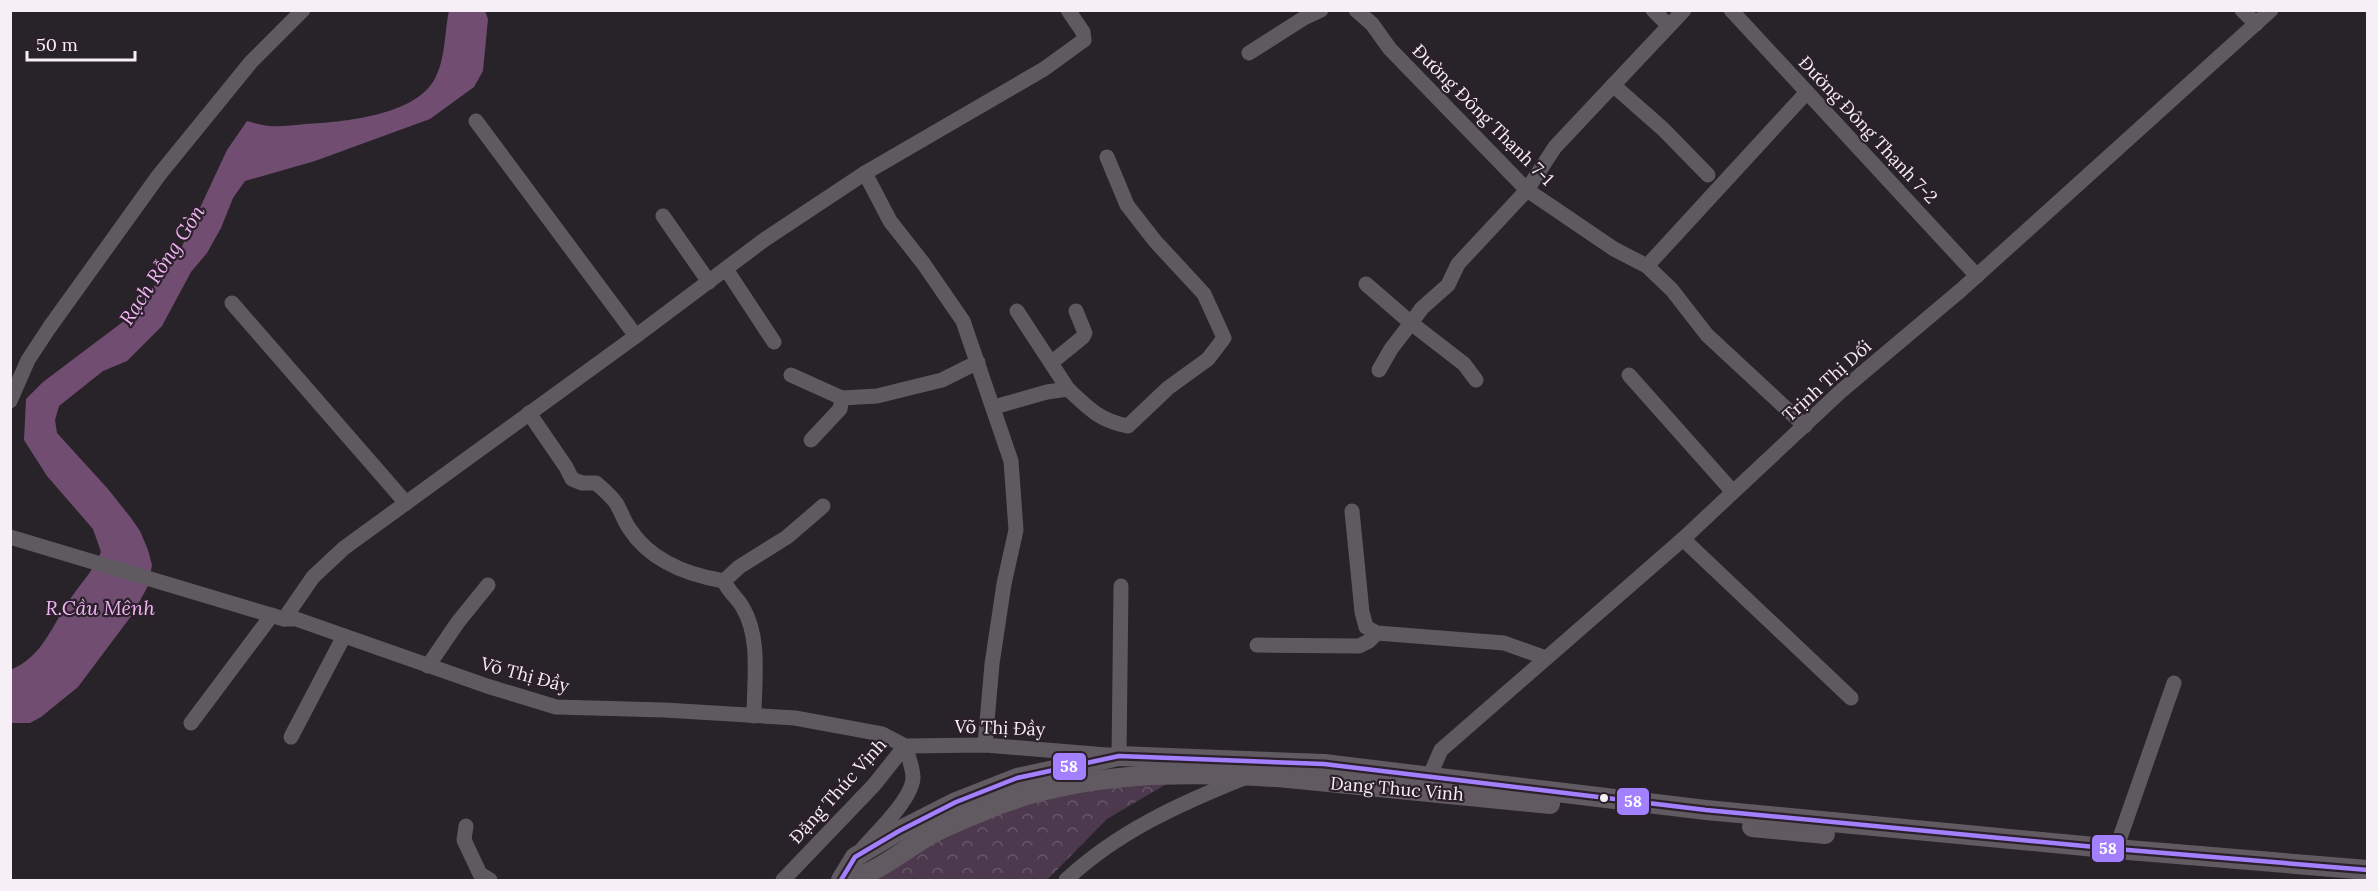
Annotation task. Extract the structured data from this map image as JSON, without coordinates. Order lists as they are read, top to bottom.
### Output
{
  "streets": {
    "main road": ["Dang Thuc Vinh"],
    "street": [
      "Đường Đông Thạnh 7-1",
      "Đường Đông Thạnh 7-2",
      "Trịnh Thị Dối",
      "Võ Thị Đầy",
      "Đặng Thúc Vịnh"
    ]
  },
  "crossings": [
    ["Đường Đông Thạnh 7-1", "Trịnh Thị Dối"],
    ["Đường Đông Thạnh 7-2", "Trịnh Thị Dối"],
    ["Trịnh Thị Dối", "Dang Thuc Vinh"],
    ["Võ Thị Đầy", "Dang Thuc Vinh"],
    ["Võ Thị Đầy", "Đặng Thúc Vịnh"],
    ["Dang Thuc Vinh", "Đặng Thúc Vịnh"]
  ],
  "water": ["Rạch Rỗng Gòn", "R.Cầu Mênh"],
  "lines": ["transit line 58"],
  "scale_bar": "50 m"
}
